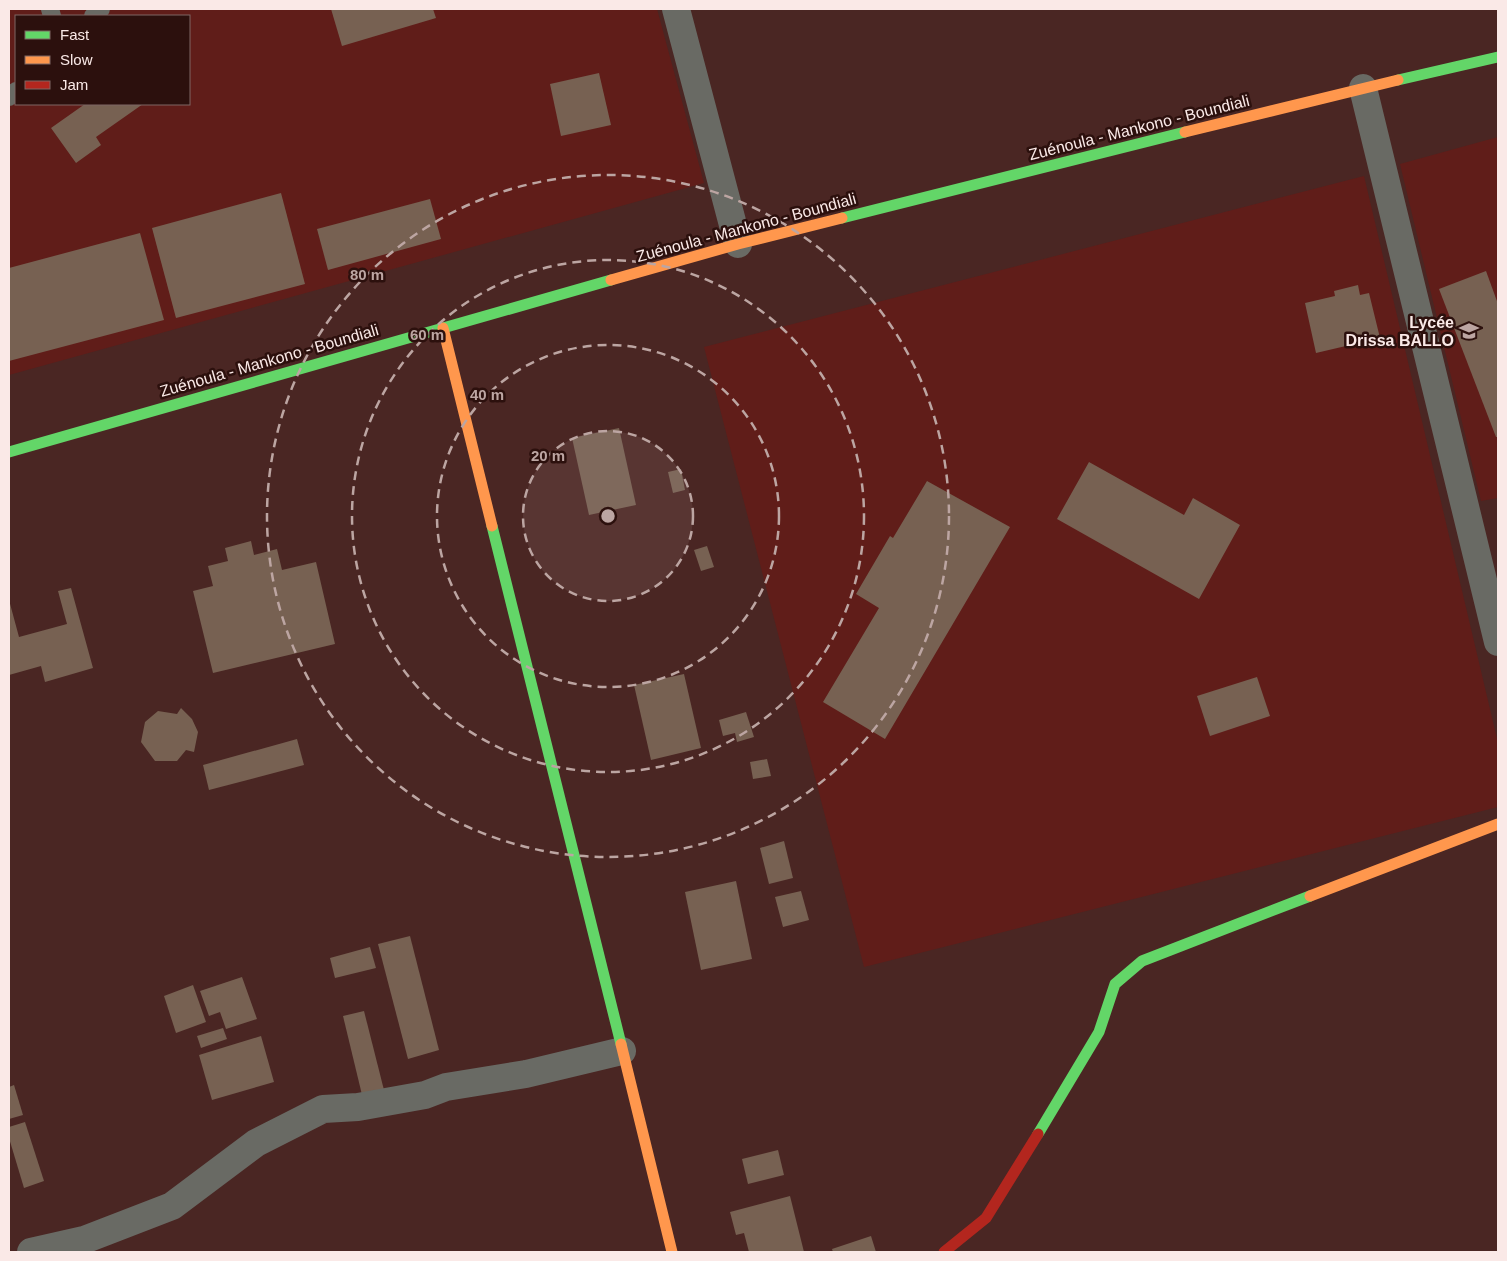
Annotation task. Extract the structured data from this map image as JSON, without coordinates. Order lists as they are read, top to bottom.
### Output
{
  "streets": {
    "street": ["Zuénoula - Mankono - Boundiali"]
  },
  "places": {
    "school or university": ["Lycée Drissa BALLO"]
  },
  "legend": ["Fast", "Slow", "Jam"],
  "rings": [
    "80 m",
    "60 m",
    "40 m",
    "20 m"
  ]
}
